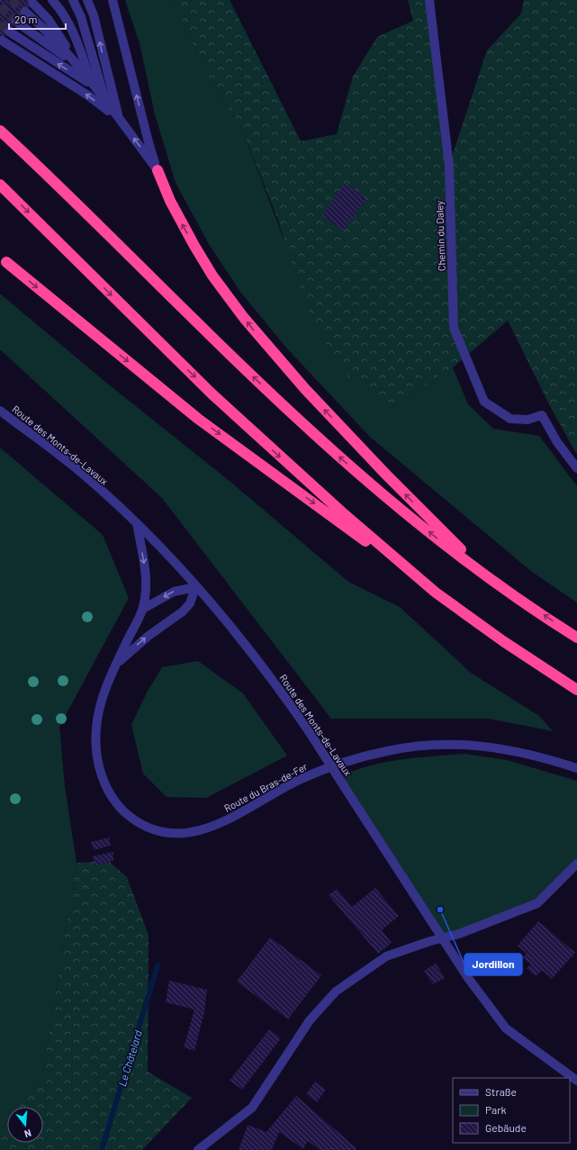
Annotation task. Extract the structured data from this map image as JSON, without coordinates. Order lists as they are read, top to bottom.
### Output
{
  "streets": {
    "street": ["Chemin du Daley", "Route des Monts-de-Lavaux", "Route du Bras-de-Fer"]
  },
  "crossings": [
    ["Route des Monts-de-Lavaux", "Route du Bras-de-Fer"]
  ],
  "water": ["Le Châtelard"],
  "places": ["Jordillon"],
  "legend": ["Straße", "Park", "Gebäude"],
  "scale_bar": "20 m",
  "north": "bottom"
}
